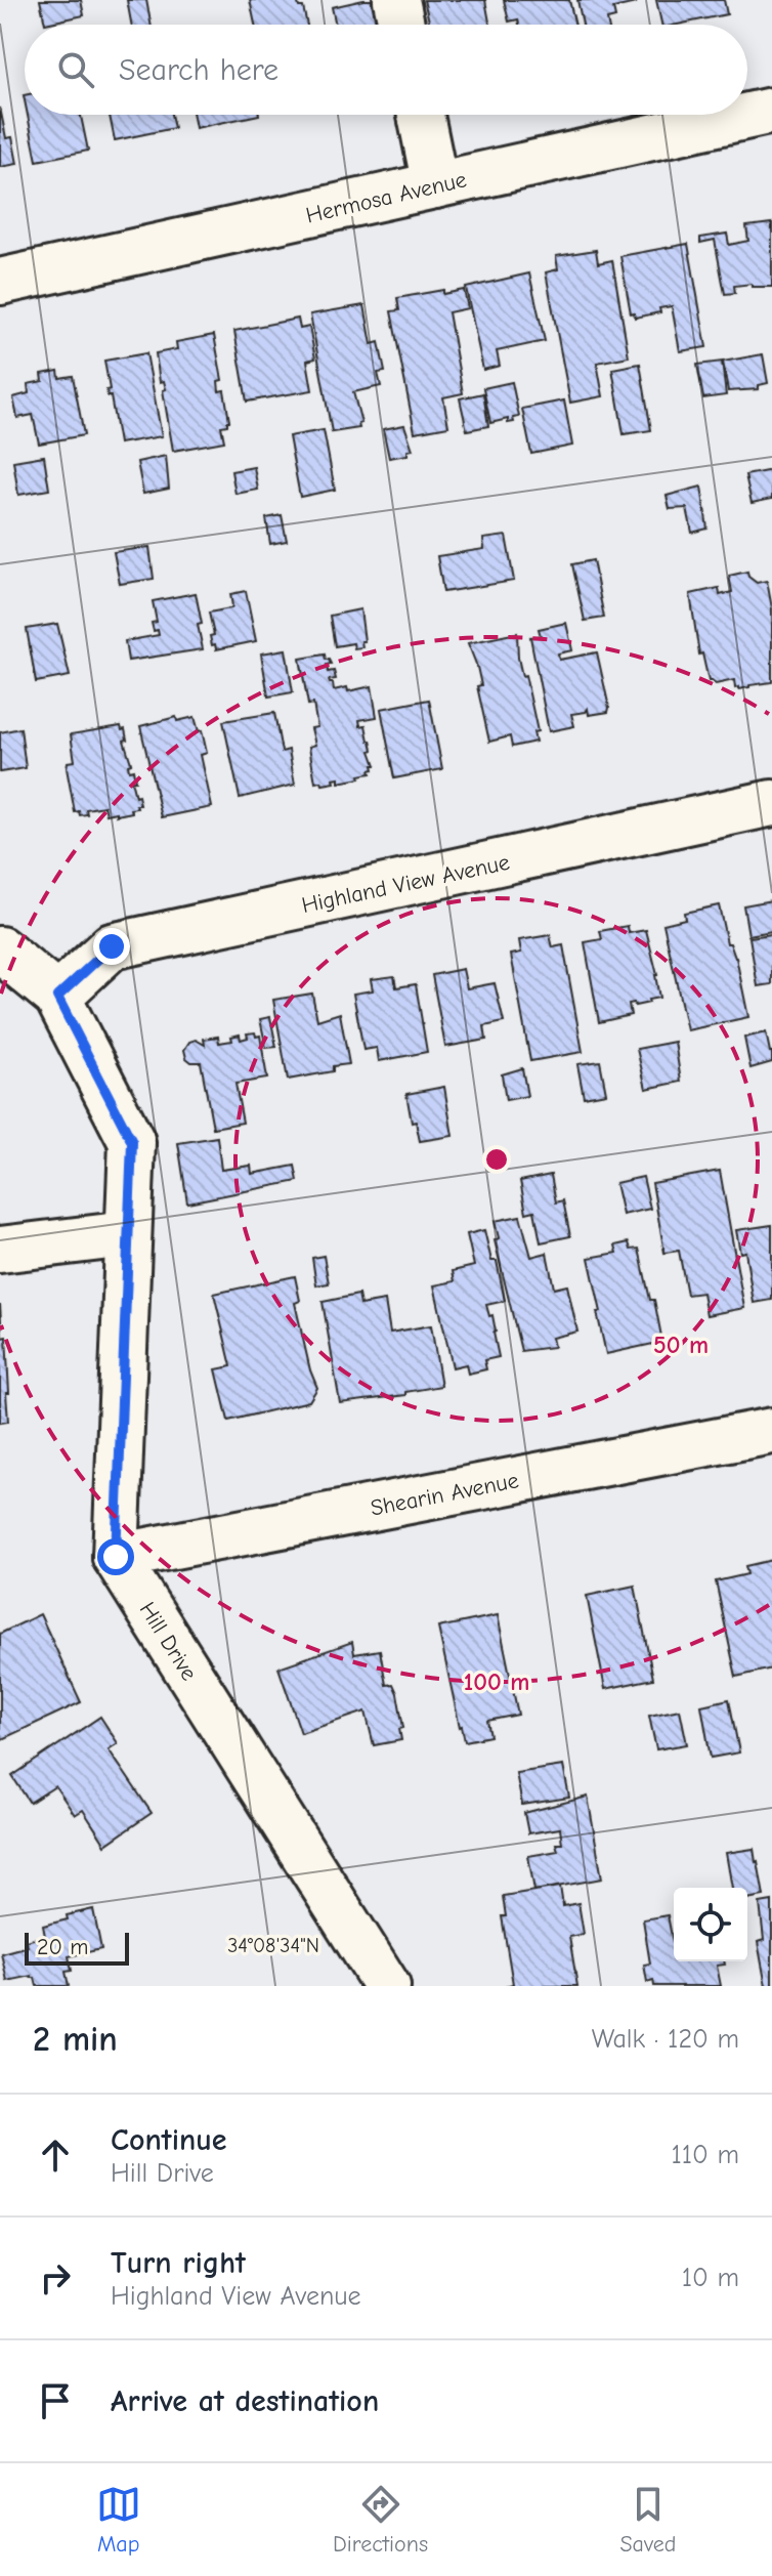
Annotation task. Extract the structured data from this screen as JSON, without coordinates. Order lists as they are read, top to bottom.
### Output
{
  "streets": {
    "street": [
      "Hermosa Avenue",
      "Highland View Avenue",
      "Shearin Avenue",
      "Hill Drive"
    ]
  },
  "crossings": [
    ["Shearin Avenue", "Hill Drive"]
  ],
  "scale_bar": "20 m",
  "page": {
    "search": "Search here",
    "scale": "20 m",
    "heading": ["2 min", "Walk · 120 m"],
    "list": [
      ["Continue", "Hill Drive", "110 m"],
      ["Turn right", "Highland View Avenue", "10 m"],
      "Arrive at destination"
    ],
    "nav": ["Map", "Directions", "Saved"]
  },
  "coordinates": ["34°08'34\"N"],
  "rings": ["50 m", "100 m"]
}
